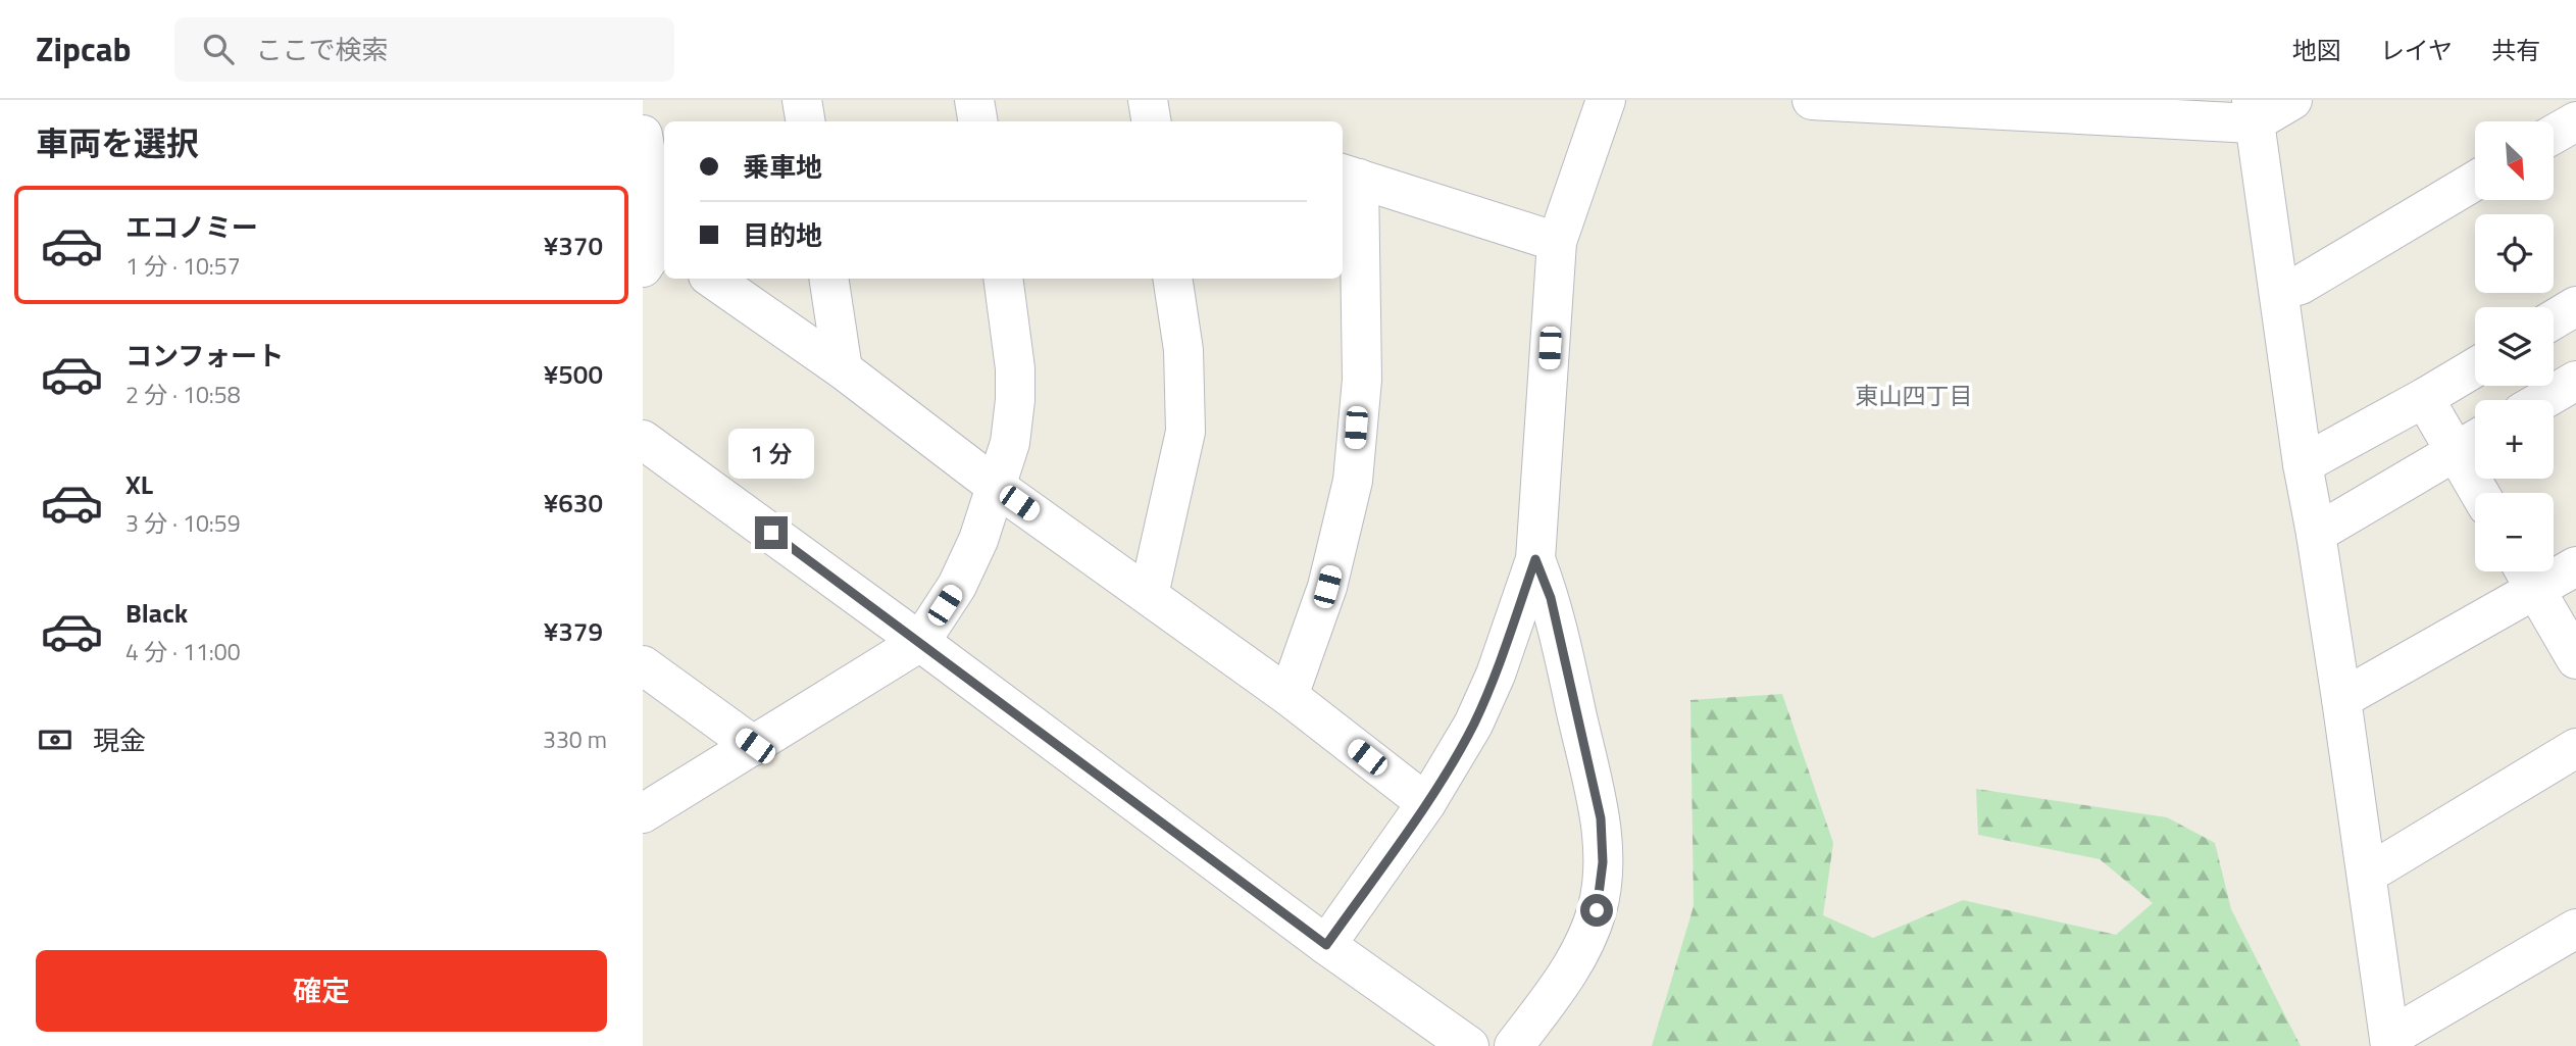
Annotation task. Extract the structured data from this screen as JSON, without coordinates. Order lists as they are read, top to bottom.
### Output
{
  "districts": ["東山四丁目"],
  "north": "bottom right",
  "page": {
    "header": "Zipcab",
    "search": "ここで検索",
    "nav": ["地図", "レイヤ", "共有"],
    "heading": "車両を選択",
    "map_buttons": ["+", "−"],
    "banner": ["乗車地", "目的地"],
    "list": [
      {
        "name": "エコノミー",
        "note": "1 分 · 10:57",
        "value": "¥370"
      },
      {
        "name": "コンフォート",
        "note": "2 分 · 10:58",
        "value": "¥500"
      },
      {
        "name": "XL",
        "note": "3 分 · 10:59",
        "value": "¥630"
      },
      {
        "name": "Black",
        "note": "4 分 · 11:00",
        "value": "¥379"
      }
    ],
    "bubble": "1 分",
    "pay": ["現金", "330 m"],
    "buttons": "確定"
  }
}
